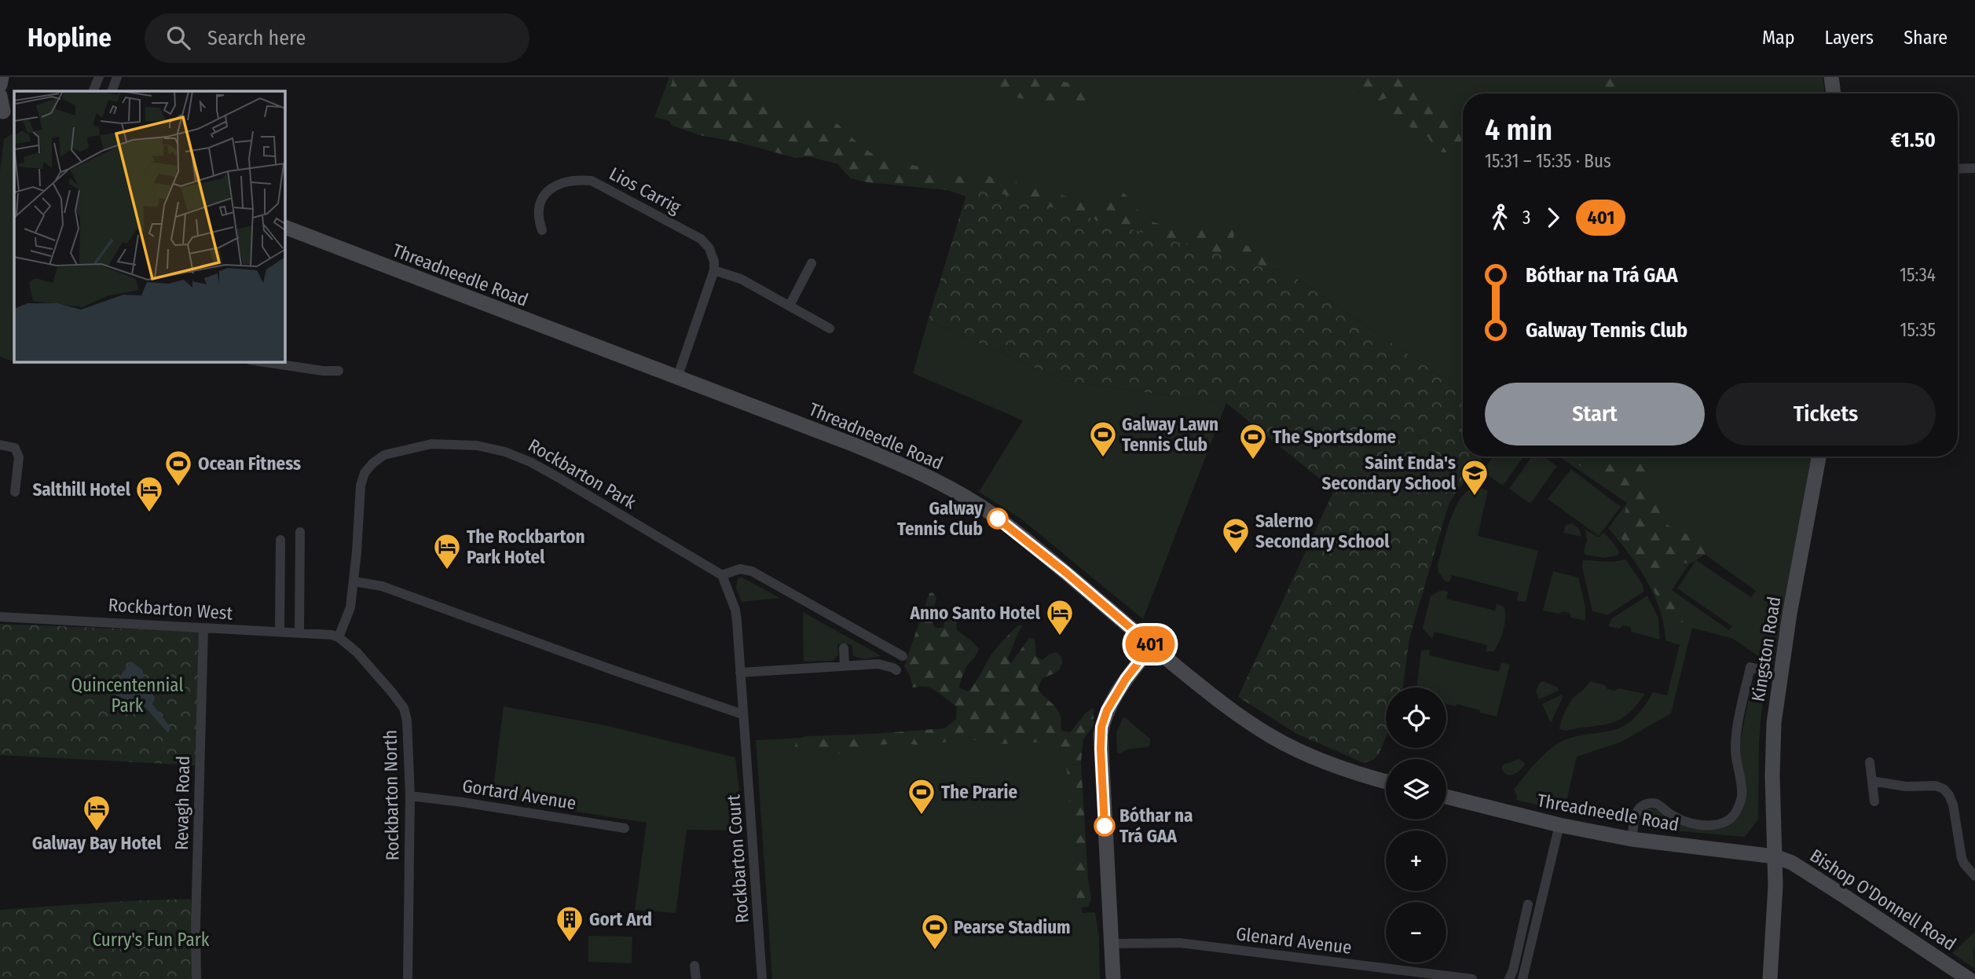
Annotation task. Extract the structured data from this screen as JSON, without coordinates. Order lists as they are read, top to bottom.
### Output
{
  "streets": {
    "main road": ["Threadneedle Road", "Kingston Road", "Bishop O'Donnell Road"],
    "street": [
      "Lios Carrig",
      "Rockbarton Park",
      "Rockbarton West",
      "Gortard Avenue",
      "Rockbarton North",
      "Revagh Road",
      "Rockbarton Court",
      "Glenard Avenue"
    ]
  },
  "crossings": [
    ["Threadneedle Road", "Kingston Road"],
    ["Threadneedle Road", "Bishop O'Donnell Road"],
    ["Rockbarton Park", "Rockbarton West"],
    ["Rockbarton Park", "Rockbarton North"],
    ["Rockbarton West", "Rockbarton North"],
    ["Rockbarton West", "Revagh Road"],
    ["Kingston Road", "Bishop O'Donnell Road"],
    ["Gortard Avenue", "Rockbarton North"]
  ],
  "parks": ["Quincentennial Park", "Curry's Fun Park"],
  "places": {
    "sports": [
      "Galway Lawn Tennis Club",
      "The Sportsdome",
      "Ocean Fitness",
      "The Prarie",
      "Pearse Stadium"
    ],
    "school or university": ["Saint Enda's Secondary School", "Salerno Secondary School"],
    "hotel": [
      "Salthill Hotel",
      "The Rockbarton Park Hotel",
      "Anno Santo Hotel",
      "Galway Bay Hotel"
    ],
    "other": ["Galway Tennis Club", "Bóthar na Trá GAA"],
    "building": ["Gort Ard"]
  },
  "lines": ["bus line 401"],
  "page": {
    "header": "Hopline",
    "search": "Search here",
    "nav": ["Map", "Layers", "Share"],
    "on_map": "401",
    "heading": ["4 min", "15:31 – 15:35 · Bus", "€1.50"],
    "legs": ["3", "401"],
    "list": [
      {
        "name": "Bóthar na Trá GAA",
        "value": "15:34"
      },
      {
        "name": "Galway Tennis Club",
        "value": "15:35"
      }
    ],
    "buttons": ["Start", "Tickets"],
    "map_buttons": ["+", "−"]
  }
}
